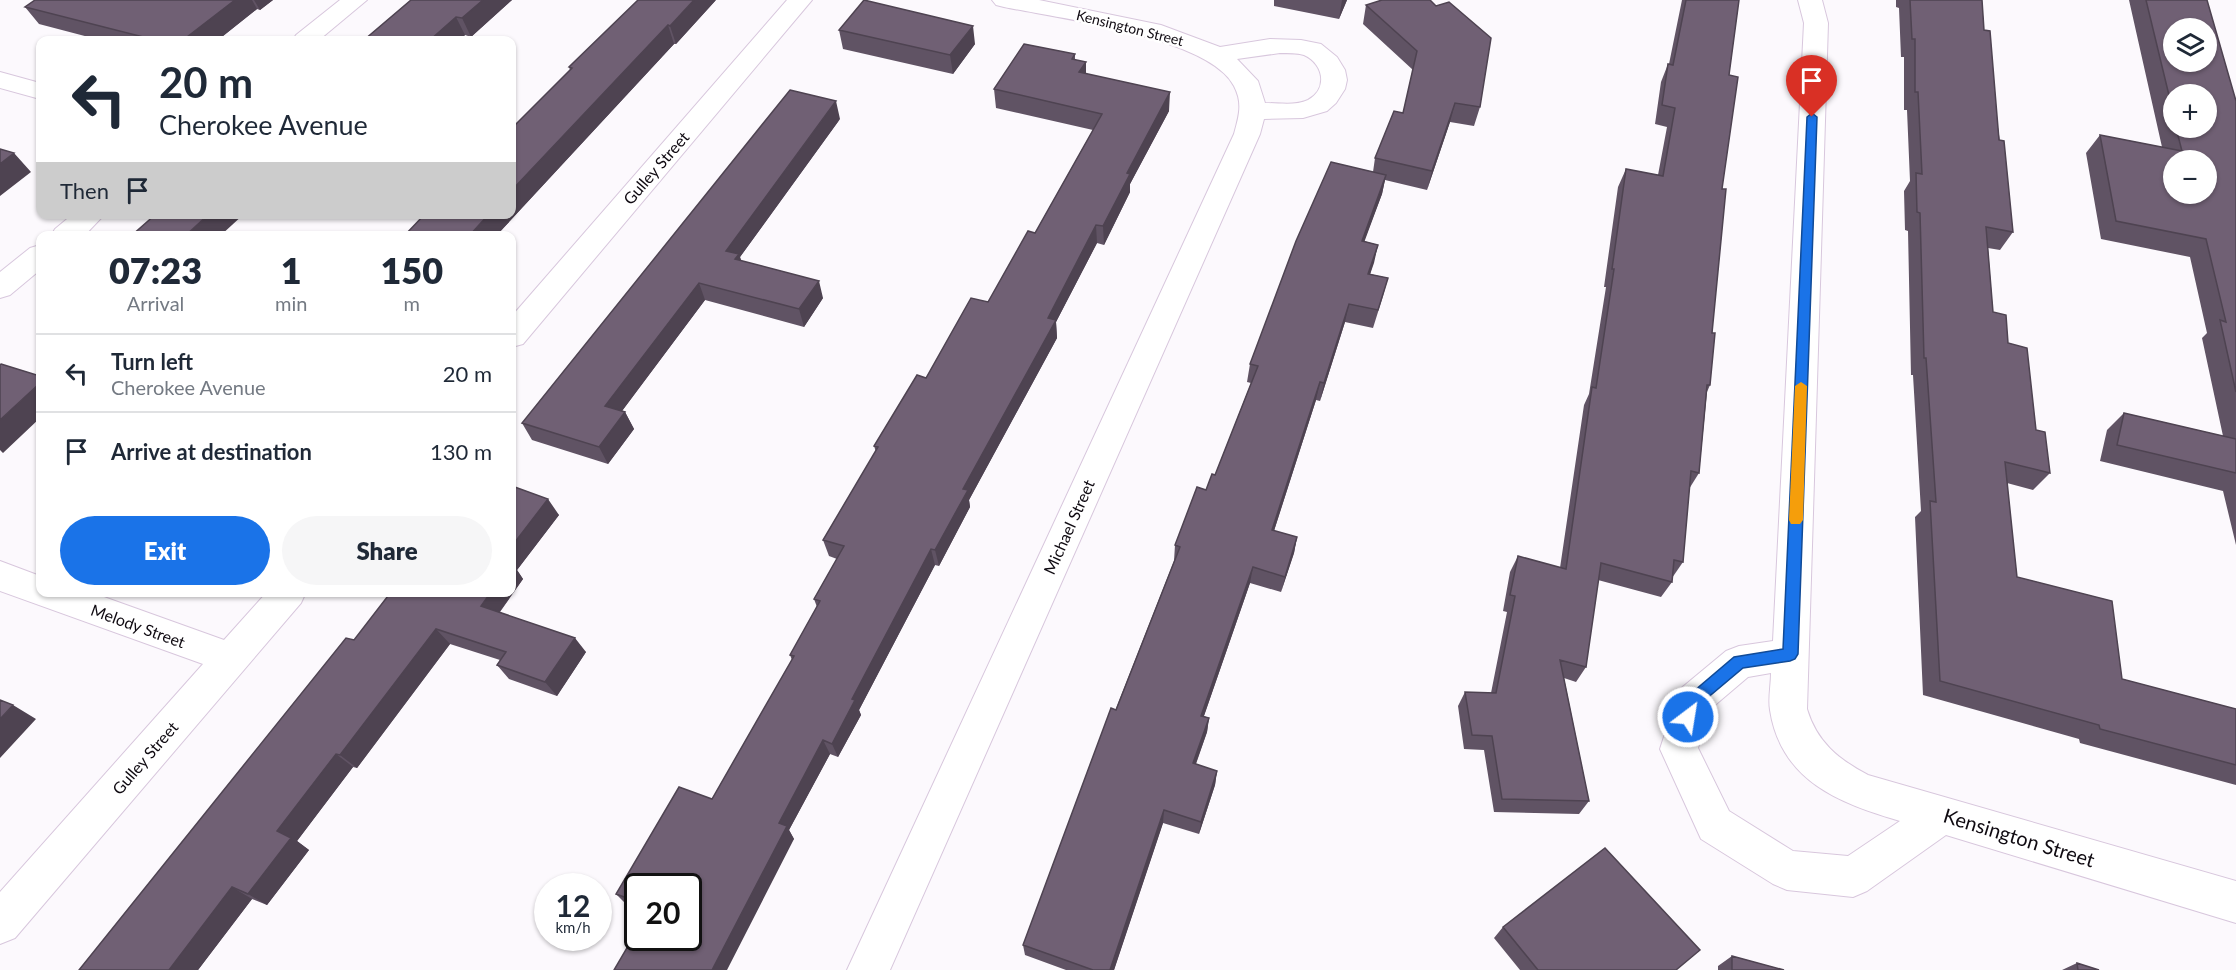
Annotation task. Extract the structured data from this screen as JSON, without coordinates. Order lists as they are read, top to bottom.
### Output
{
  "streets": {
    "street": [
      "Kensington Street",
      "Gulley Street",
      "Michael Street",
      "Melody Street"
    ]
  },
  "crossings": [
    ["Kensington Street", "Michael Street"],
    ["Gulley Street", "Melody Street"]
  ],
  "page": {
    "map_buttons": ["+", "−"],
    "turn": ["20 m", "Cherokee Avenue"],
    "then": "Then",
    "eta": [
      "07:23",
      "Arrival",
      "1",
      "min",
      "150",
      "m"
    ],
    "list": [
      {
        "name": "Turn left",
        "note": "Cherokee Avenue",
        "value": "20 m"
      },
      {
        "name": "Arrive at destination",
        "value": "130 m"
      }
    ],
    "buttons": ["Exit", "Share"],
    "speed": "12 km/h",
    "limit": "20"
  }
}
